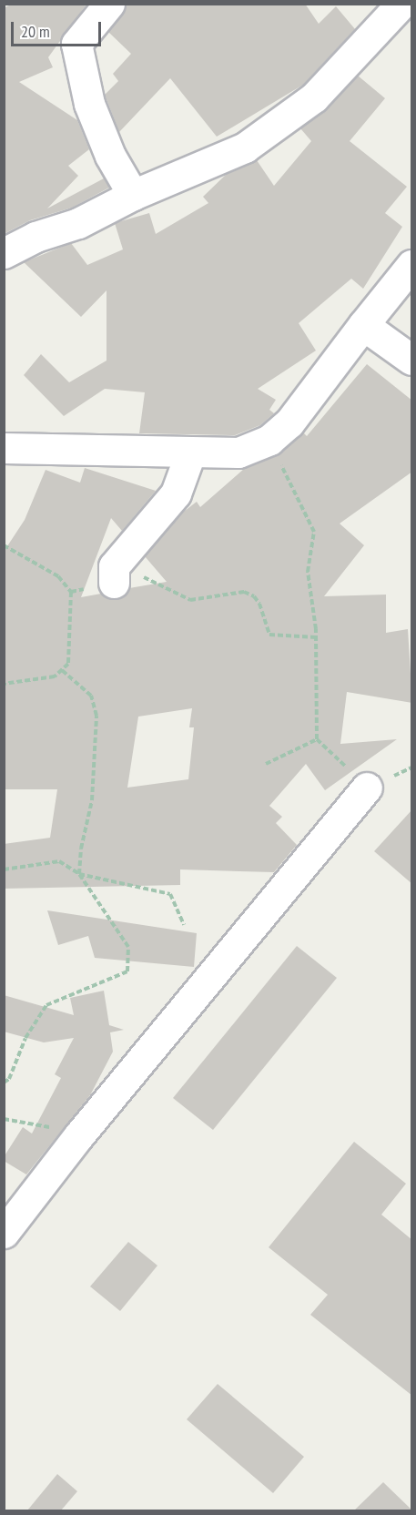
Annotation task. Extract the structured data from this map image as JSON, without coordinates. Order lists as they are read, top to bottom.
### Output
{
  "scale_bar": "20 m"
}
